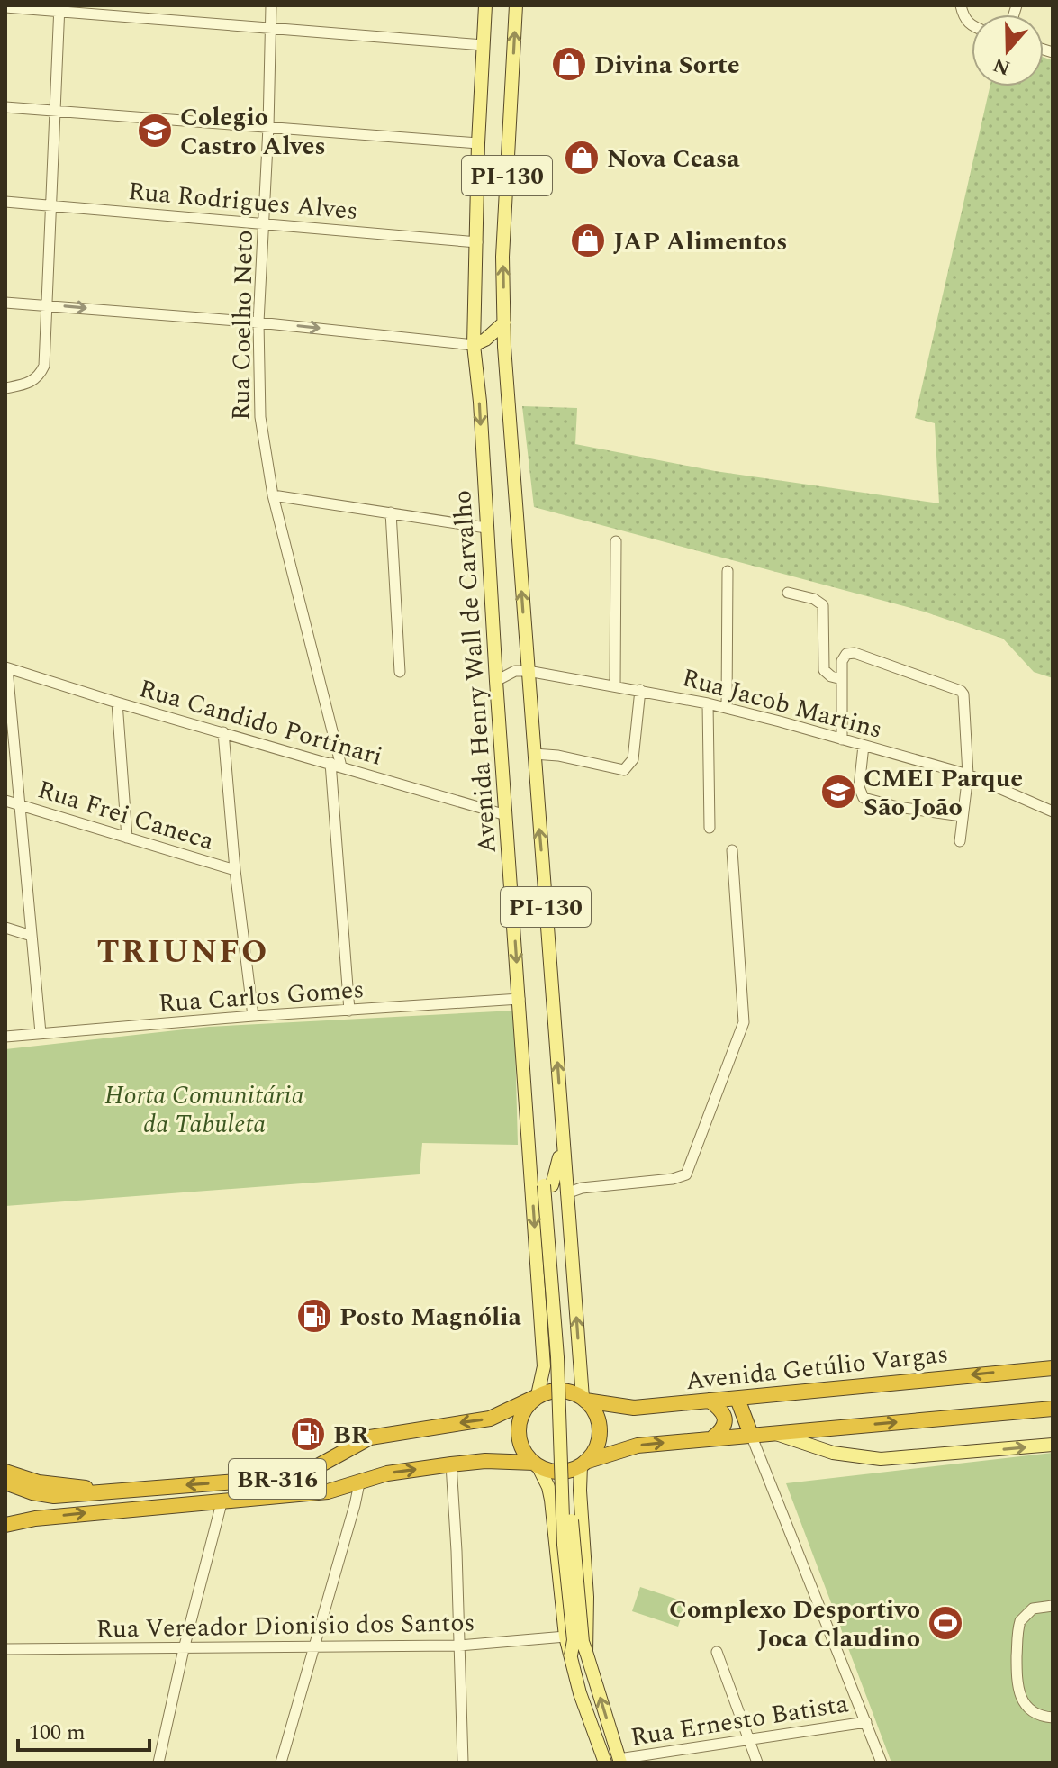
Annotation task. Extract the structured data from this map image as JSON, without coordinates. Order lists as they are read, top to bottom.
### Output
{
  "streets": {
    "highway": ["Avenida Henry Wall de Carvalho", "Avenida Getúlio Vargas", "BR-316"],
    "main road": ["PI-130"],
    "street": [
      "Rua Rodrigues Alves",
      "Rua Coelho Neto",
      "Rua Jacob Martins",
      "Rua Candido Portinari",
      "Rua Frei Caneca",
      "Rua Carlos Gomes",
      "Rua Vereador Dionisio dos Santos",
      "Rua Ernesto Batista"
    ]
  },
  "crossings": [
    ["PI-130", "Avenida Henry Wall de Carvalho"],
    ["PI-130", "Rua Jacob Martins"],
    ["PI-130", "Avenida Getúlio Vargas"],
    ["PI-130", "BR-316"],
    ["Rua Rodrigues Alves", "Rua Coelho Neto"],
    ["Rua Rodrigues Alves", "Avenida Henry Wall de Carvalho"],
    ["Rua Coelho Neto", "Rua Candido Portinari"],
    ["Rua Coelho Neto", "Rua Carlos Gomes"],
    ["Avenida Henry Wall de Carvalho", "Rua Jacob Martins"],
    ["Avenida Henry Wall de Carvalho", "Rua Candido Portinari"],
    ["Avenida Henry Wall de Carvalho", "Rua Carlos Gomes"],
    ["Avenida Henry Wall de Carvalho", "Avenida Getúlio Vargas"],
    ["Avenida Henry Wall de Carvalho", "BR-316"],
    ["Avenida Getúlio Vargas", "BR-316"]
  ],
  "districts": ["TRIUNFO"],
  "parks": ["Horta Comunitária da Tabuleta"],
  "places": {
    "shop": ["Divina Sorte", "Nova Ceasa", "JAP Alimentos"],
    "school or university": ["Colegio Castro Alves", "CMEI Parque São João"],
    "fuel station": ["Posto Magnólia", "BR"],
    "sports": ["Complexo Desportivo Joca Claudino"]
  },
  "scale_bar": "100 m",
  "north": "bottom"
}
